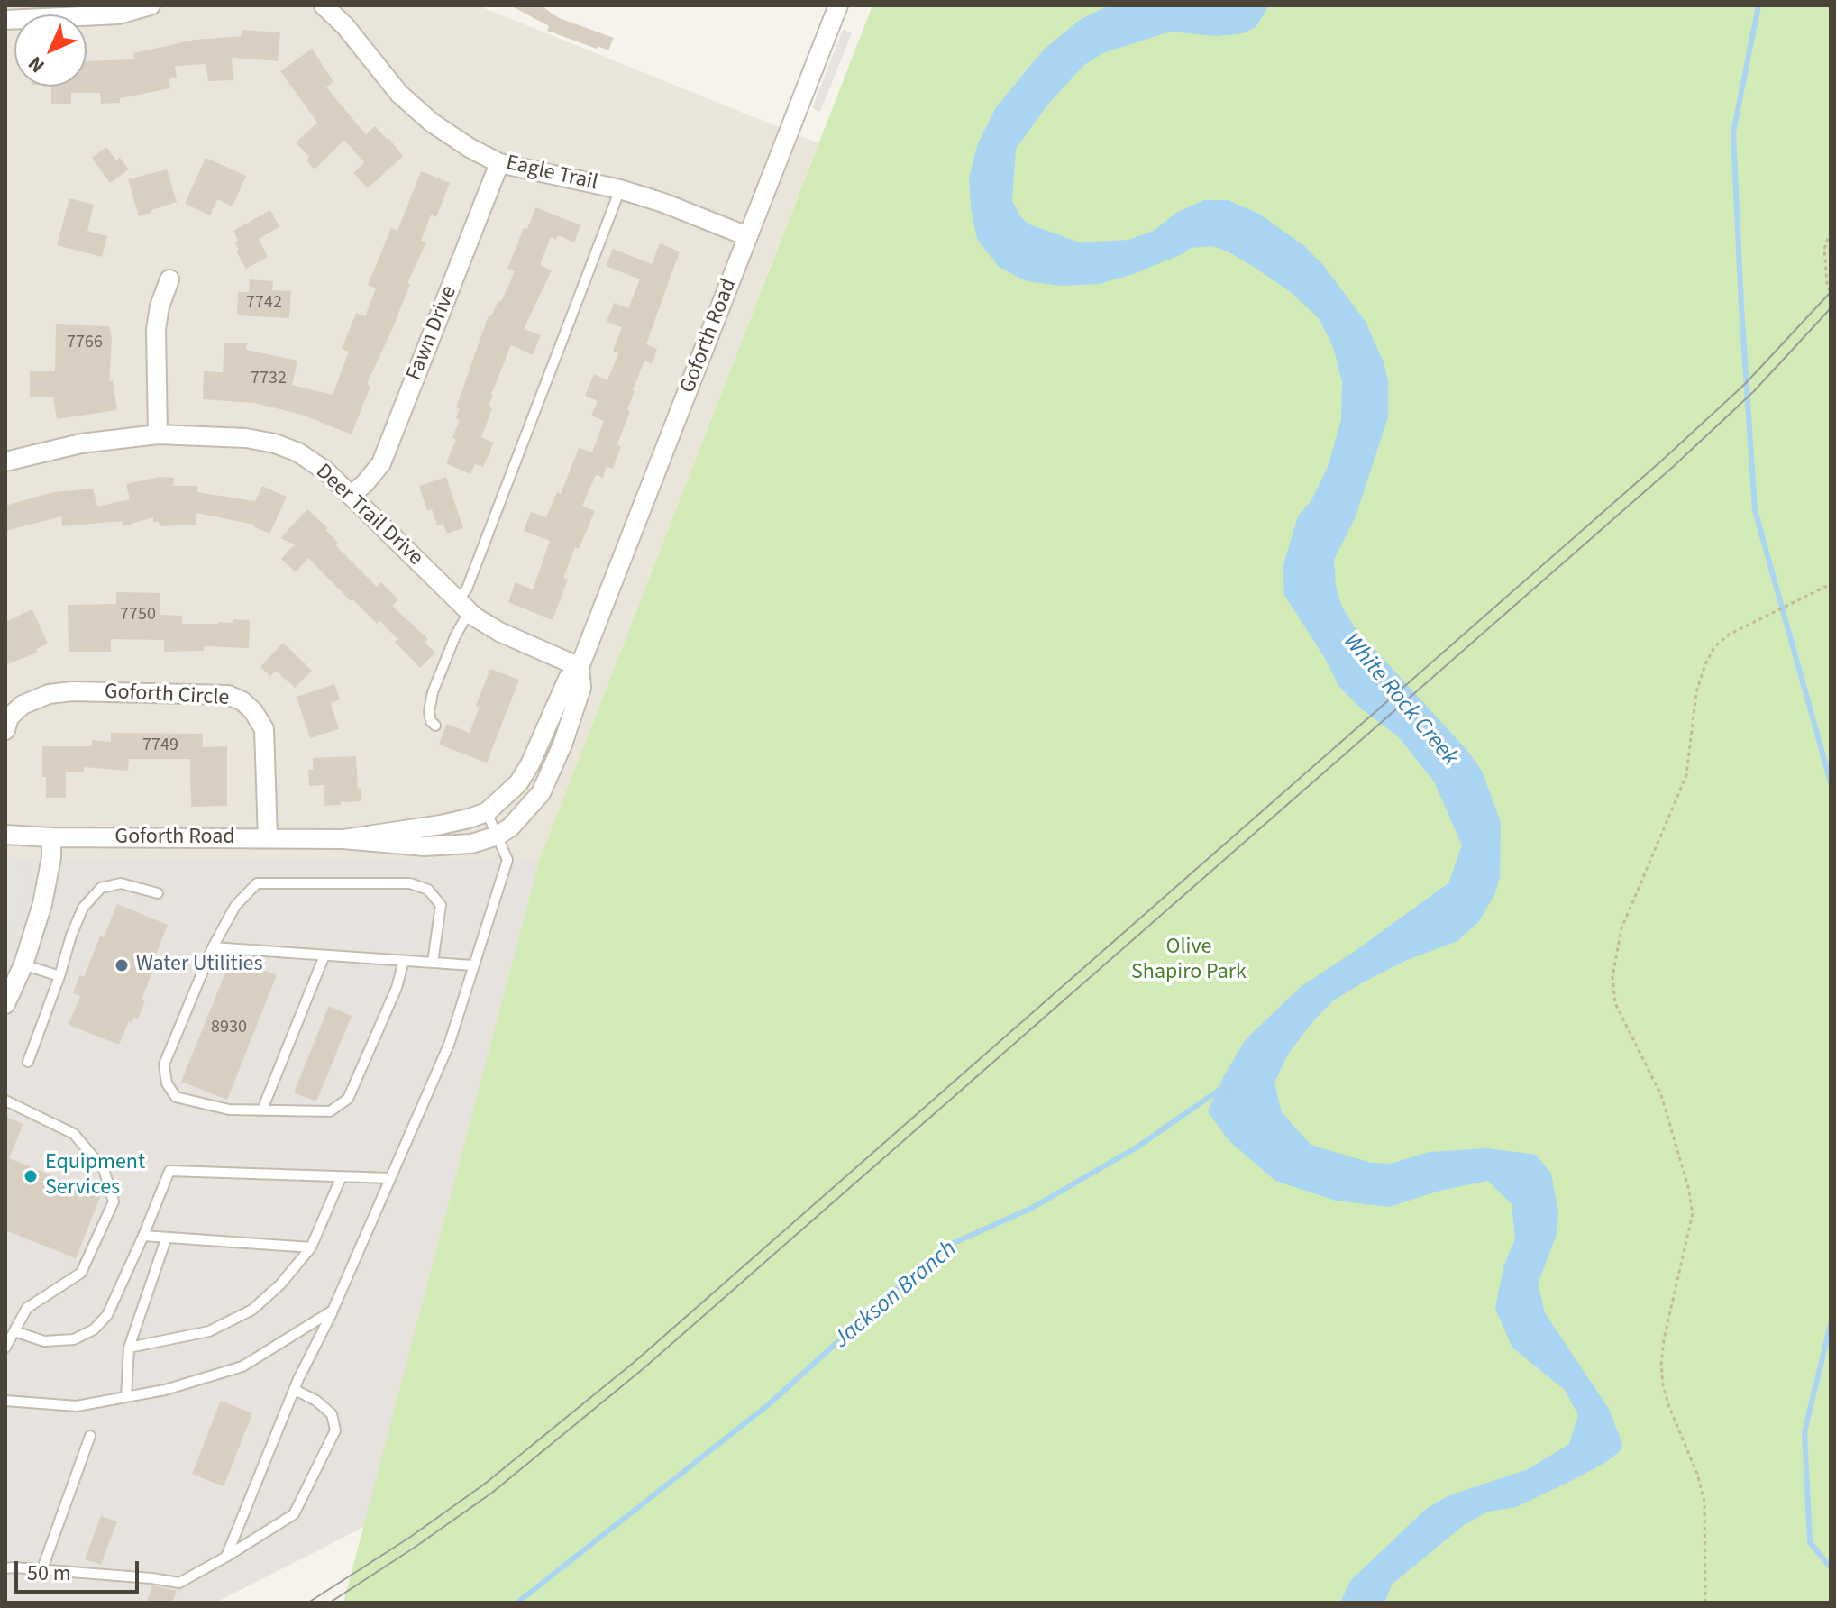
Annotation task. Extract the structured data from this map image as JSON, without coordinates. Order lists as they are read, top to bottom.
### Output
{
  "streets": {
    "street": [
      "Eagle Trail",
      "Fawn Drive",
      "Goforth Road",
      "Deer Trail Drive",
      "Goforth Circle"
    ]
  },
  "crossings": [
    ["Eagle Trail", "Fawn Drive"],
    ["Eagle Trail", "Goforth Road"],
    ["Fawn Drive", "Deer Trail Drive"],
    ["Goforth Road", "Deer Trail Drive"],
    ["Goforth Road", "Goforth Circle"]
  ],
  "water": ["White Rock Creek", "Jackson Branch"],
  "parks": ["Olive Shapiro Park"],
  "places": ["Water Utilities", "Equipment Services"],
  "house_numbers": [
    "7742",
    "7766",
    "7732",
    "7750",
    "7749",
    "8930"
  ],
  "scale_bar": "50 m",
  "north": "bottom left"
}
